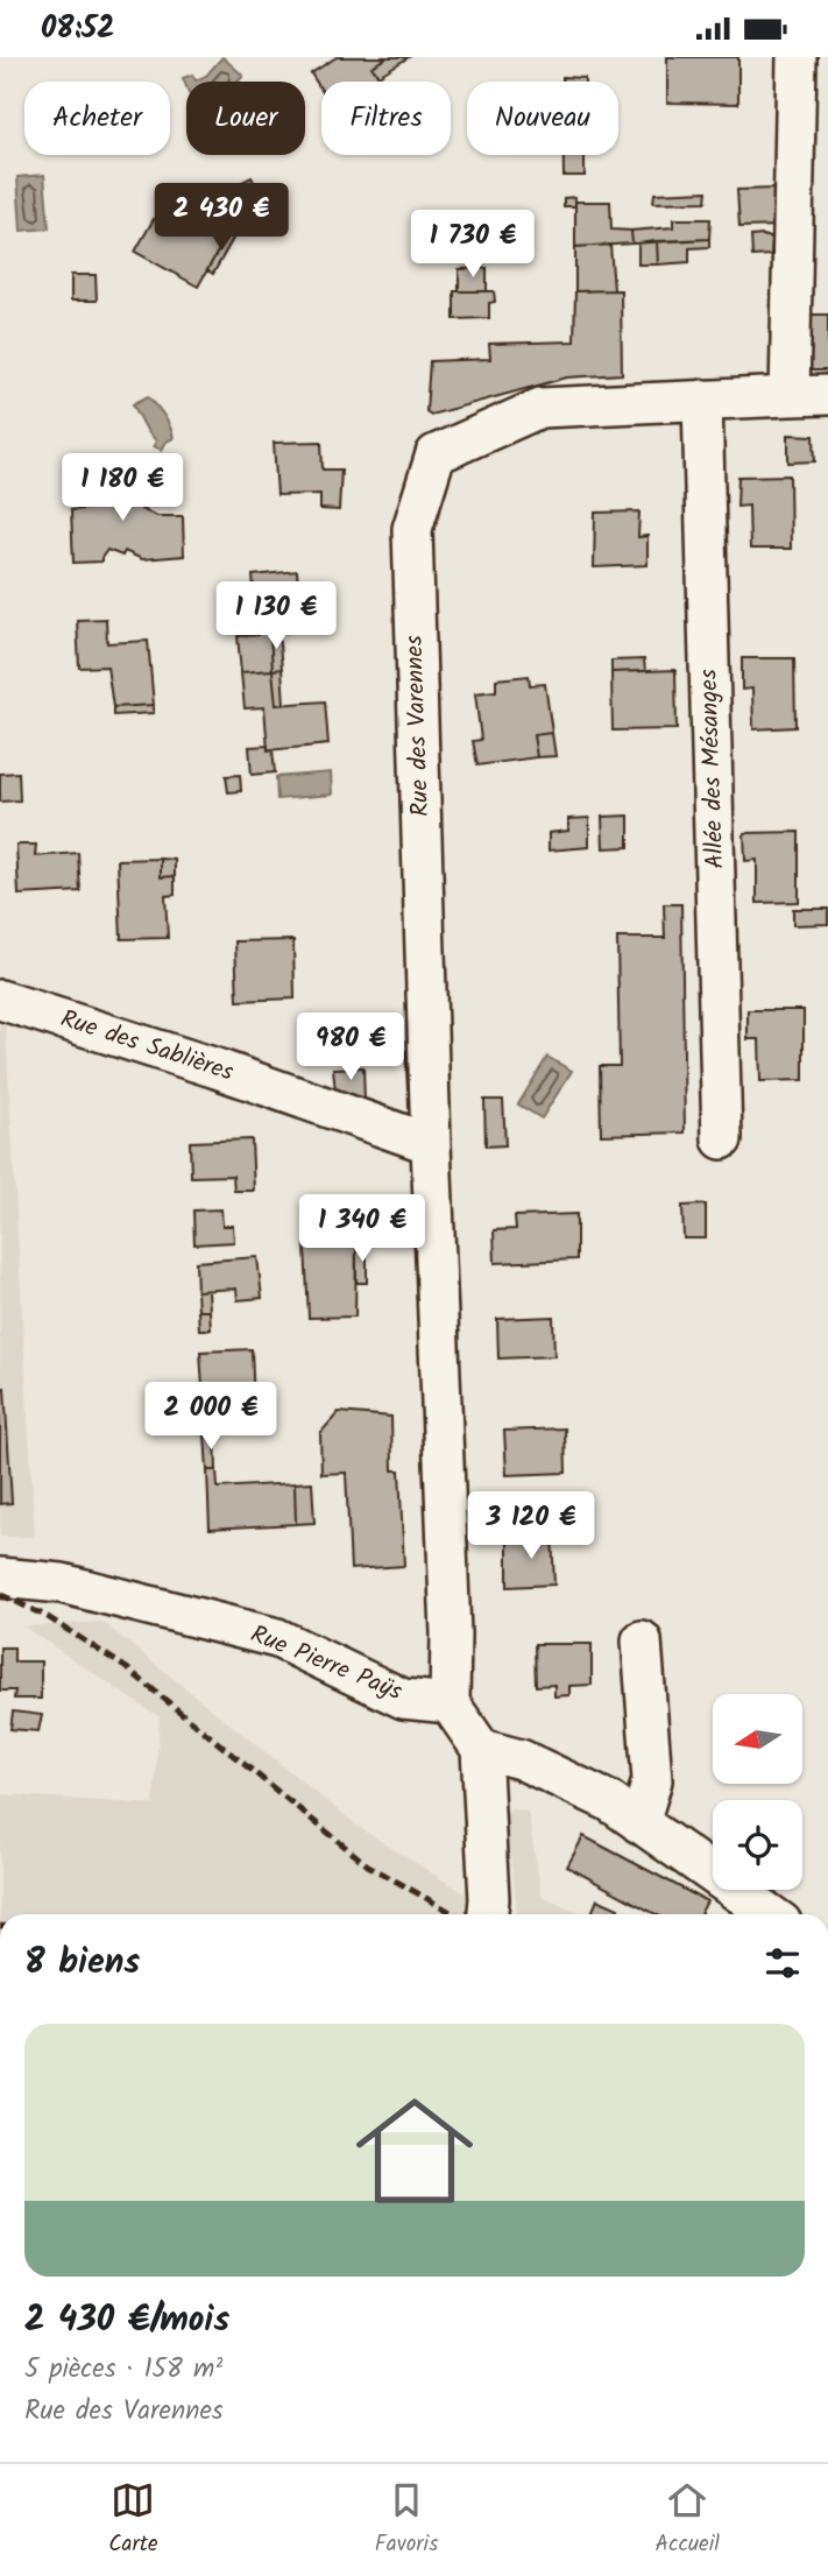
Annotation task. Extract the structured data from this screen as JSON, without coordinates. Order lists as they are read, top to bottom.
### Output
{
  "streets": {
    "street": [
      "Rue des Varennes",
      "Allée des Mésanges",
      "Rue des Sablières",
      "Rue Pierre Paÿs"
    ]
  },
  "crossings": [
    ["Rue des Varennes", "Allée des Mésanges"],
    ["Rue des Varennes", "Rue des Sablières"],
    ["Rue des Varennes", "Rue Pierre Paÿs"]
  ],
  "north": "left",
  "page": {
    "status": "08:52",
    "chip": [
      "Acheter",
      "Louer",
      "Filtres",
      "Nouveau"
    ],
    "price": [
      "2 430 €",
      "1 730 €",
      "1 180 €",
      "1 130 €",
      "980 €",
      "1 340 €",
      "2 000 €",
      "3 120 €"
    ],
    "heading": "8 biens",
    "list": [
      {
        "name": "2 430 €/mois",
        "note": "5 pièces · 158 m² · Rue des Varennes"
      }
    ],
    "tabs": ["Carte", "Favoris", "Accueil"]
  }
}
